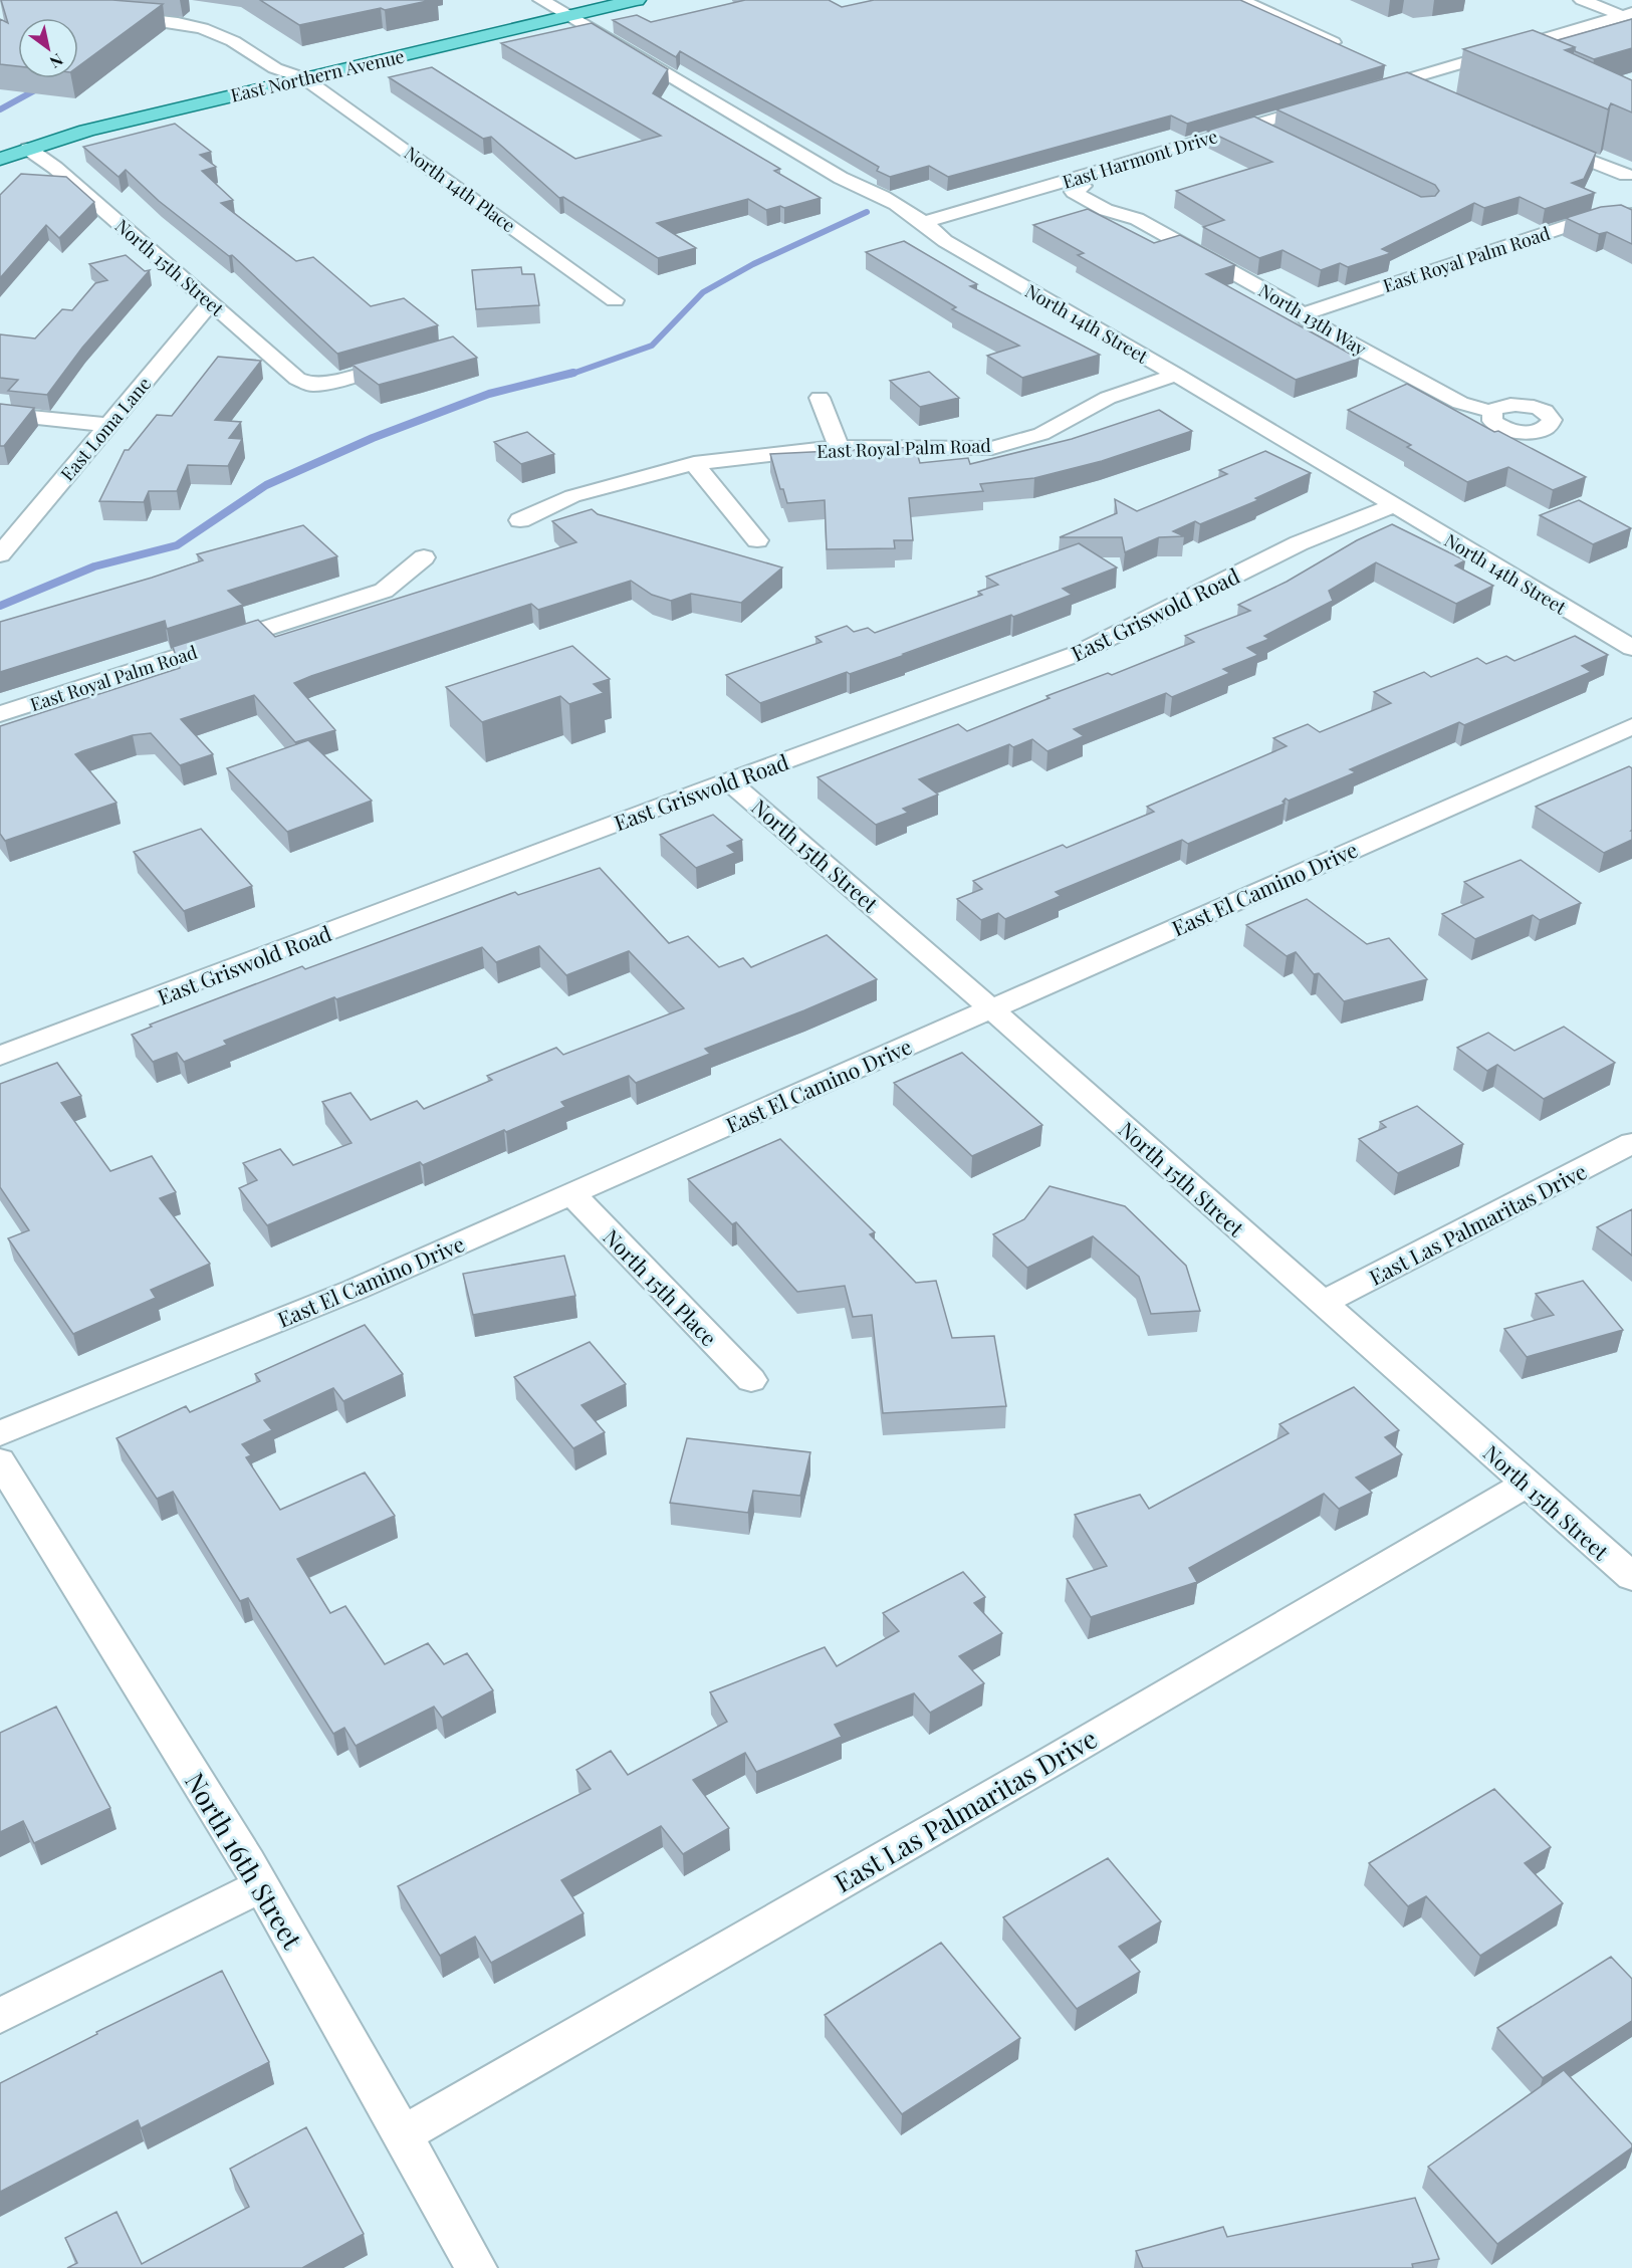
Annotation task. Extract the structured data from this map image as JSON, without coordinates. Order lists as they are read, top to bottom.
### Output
{
  "streets": {
    "main road": ["East Northern Avenue"],
    "street": [
      "East Harmont Drive",
      "North 14th Place",
      "East Royal Palm Road",
      "North 15th Street",
      "North 13th Way",
      "North 14th Street",
      "East Loma Lane",
      "East Griswold Road",
      "East El Camino Drive",
      "East Las Palmaritas Drive",
      "North 15th Place",
      "North 16th Street"
    ]
  },
  "crossings": [
    ["East Northern Avenue", "North 14th Place"],
    ["East Northern Avenue", "North 15th Street"],
    ["East Northern Avenue", "North 14th Street"],
    ["East Harmont Drive", "North 13th Way"],
    ["East Harmont Drive", "North 14th Street"],
    ["East Royal Palm Road", "North 13th Way"],
    ["East Royal Palm Road", "North 14th Street"],
    ["North 15th Street", "East Loma Lane"],
    ["North 15th Street", "East Griswold Road"],
    ["North 15th Street", "East El Camino Drive"],
    ["North 15th Street", "East Las Palmaritas Drive"],
    ["North 14th Street", "East Griswold Road"],
    ["East El Camino Drive", "North 15th Place"],
    ["East Las Palmaritas Drive", "North 16th Street"]
  ],
  "north": "bottom right"
}
